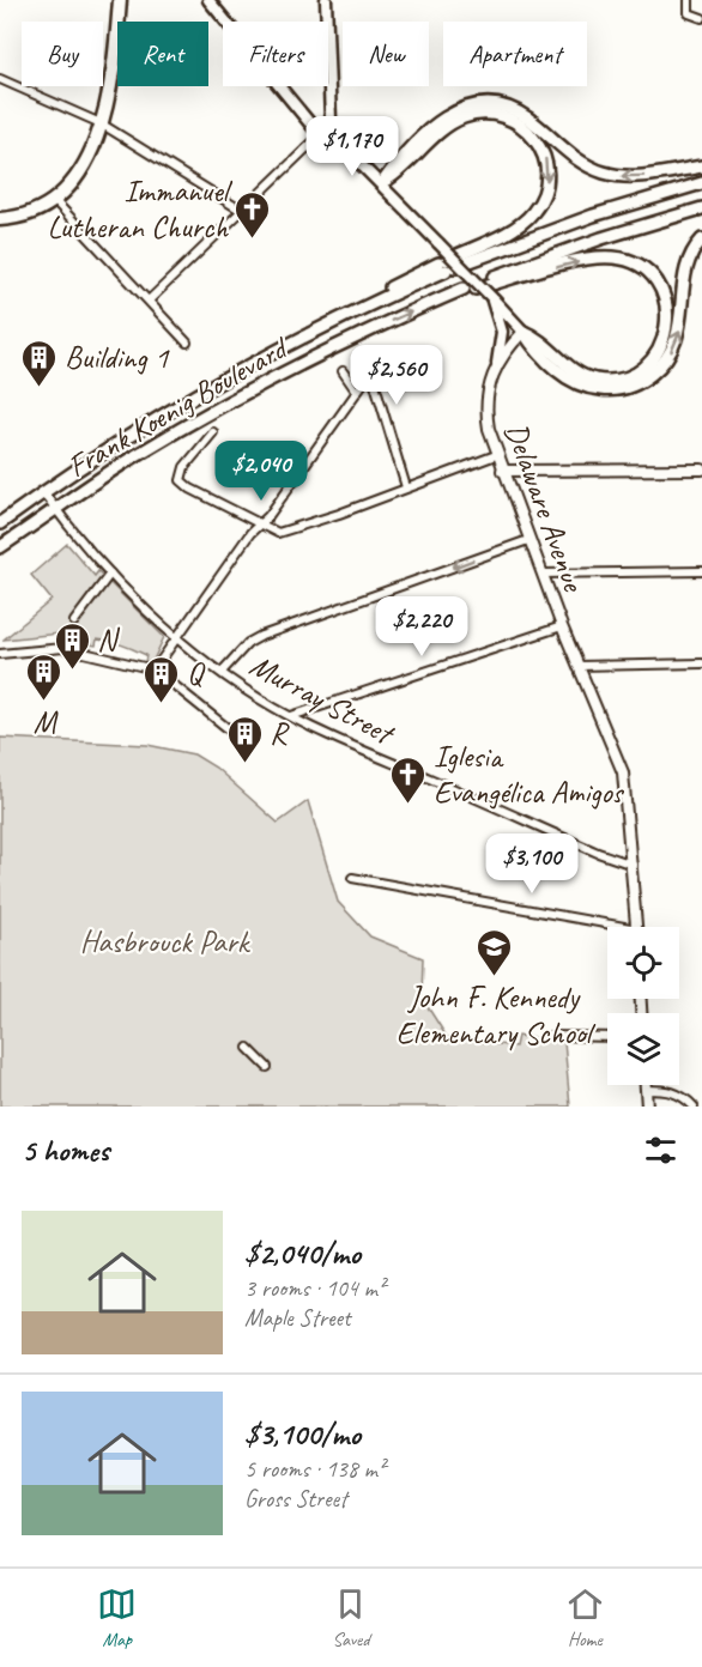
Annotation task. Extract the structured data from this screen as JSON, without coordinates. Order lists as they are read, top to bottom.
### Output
{
  "streets": {
    "main road": ["Frank Koenig Boulevard"],
    "street": ["Delaware Avenue", "Murray Street"]
  },
  "crossings": [
    ["Frank Koenig Boulevard", "Murray Street"],
    ["Delaware Avenue", "Murray Street"]
  ],
  "parks": ["Hasbrouck Park"],
  "places": {
    "church": ["Immanuel Lutheran Church", "Iglesia Evangélica Amigos"],
    "building": [
      "Building 1",
      "N",
      "M",
      "Q",
      "R"
    ],
    "school or university": ["John F. Kennedy Elementary School"]
  },
  "page": {
    "chip": [
      "Buy",
      "Rent",
      "Filters",
      "New",
      "Apartment"
    ],
    "price": [
      "$1,170",
      "$2,560",
      "$2,040",
      "$2,220",
      "$3,100"
    ],
    "heading": "5 homes",
    "list": [
      {
        "name": "$2,040/mo",
        "note": "3 rooms · 104 m² · Maple Street"
      },
      {
        "name": "$3,100/mo",
        "note": "5 rooms · 138 m² · Gross Street"
      }
    ],
    "tabs": ["Map", "Saved", "Home"]
  }
}
